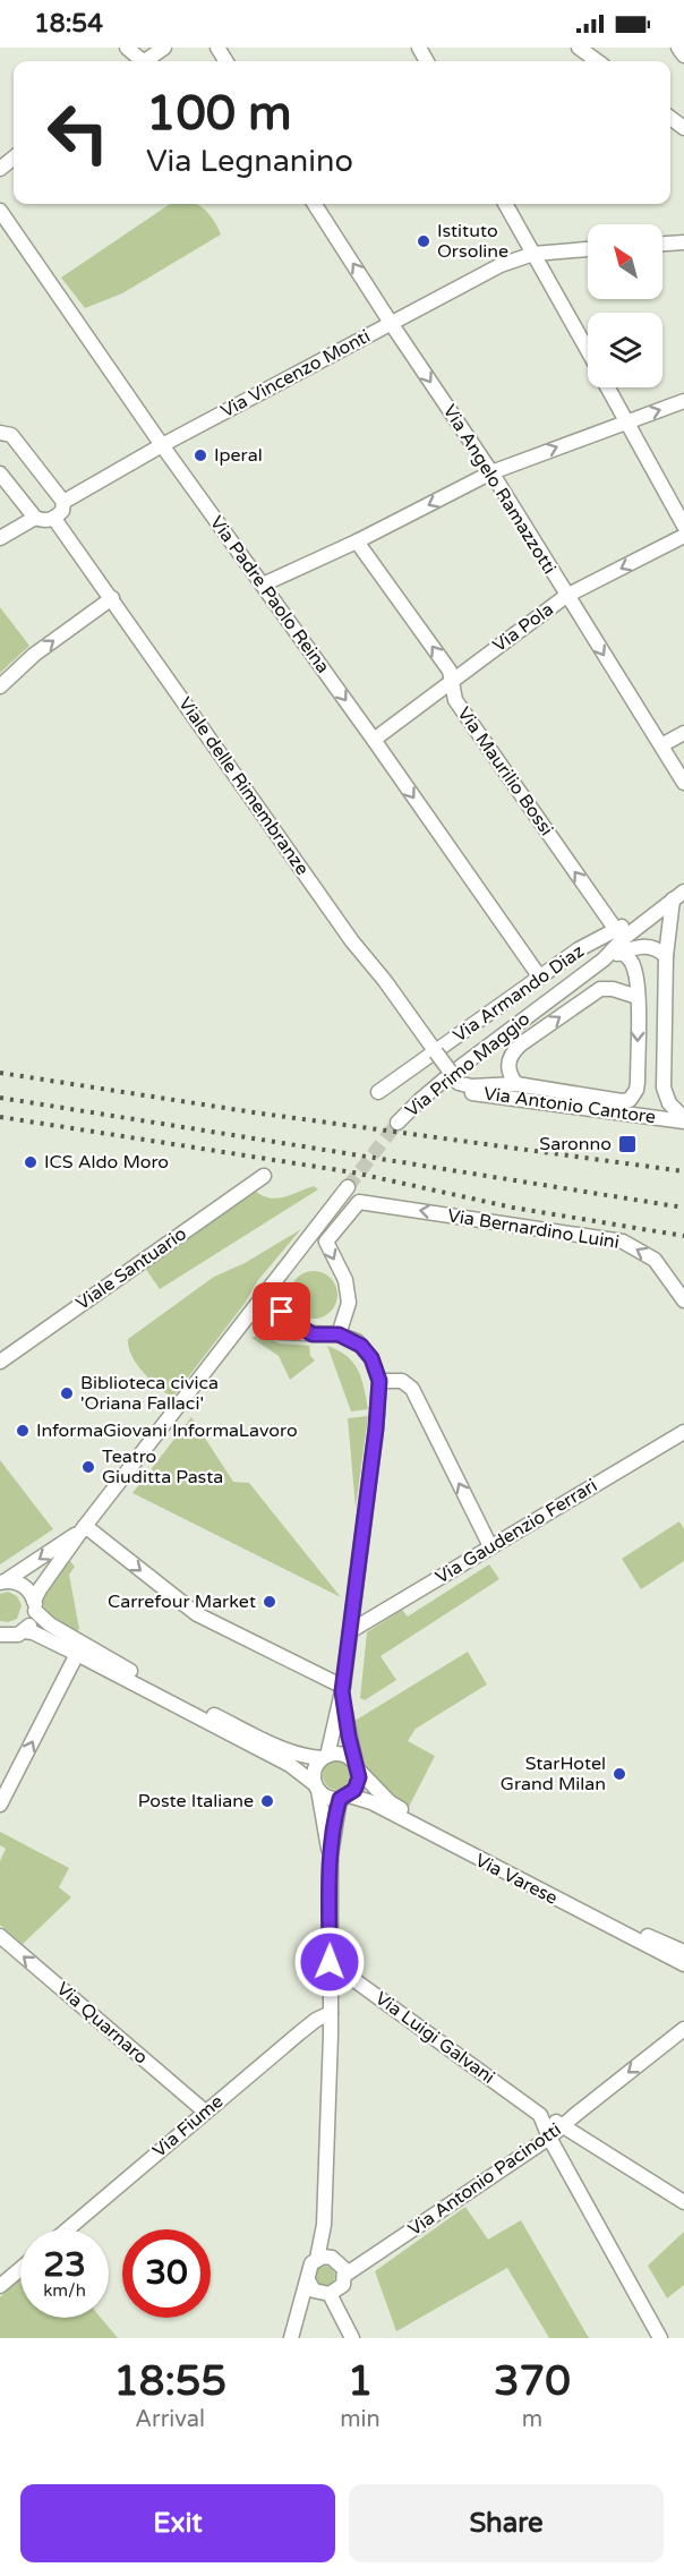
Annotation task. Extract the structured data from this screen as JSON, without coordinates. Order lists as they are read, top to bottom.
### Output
{
  "streets": {
    "street": [
      "Via Vincenzo Monti",
      "Via Angelo Ramazzotti",
      "Via Padre Paolo Reina",
      "Via Pola",
      "Via Maurilio Bossi",
      "Viale delle Rimembranze",
      "Via Armando Diaz",
      "Via Primo Maggio",
      "Via Antonio Cantore",
      "Via Bernardino Luini",
      "Viale Santuario",
      "Via Gaudenzio Ferrari",
      "Via Varese",
      "Via Quarnaro",
      "Via Luigi Galvani",
      "Via Fiume",
      "Via Antonio Pacinotti"
    ]
  },
  "crossings": [
    ["Via Vincenzo Monti", "Via Angelo Ramazzotti"],
    ["Via Vincenzo Monti", "Via Padre Paolo Reina"],
    ["Via Angelo Ramazzotti", "Via Pola"],
    ["Via Padre Paolo Reina", "Via Pola"],
    ["Via Padre Paolo Reina", "Via Armando Diaz"],
    ["Via Pola", "Via Maurilio Bossi"],
    ["Via Maurilio Bossi", "Via Armando Diaz"],
    ["Viale delle Rimembranze", "Via Armando Diaz"],
    ["Viale delle Rimembranze", "Via Antonio Cantore"],
    ["Via Armando Diaz", "Via Antonio Cantore"],
    ["Via Quarnaro", "Via Fiume"],
    ["Via Luigi Galvani", "Via Antonio Pacinotti"]
  ],
  "one_way": [
    "Via Padre Paolo Reina",
    "Via Pola",
    "Via Maurilio Bossi",
    "Via Quarnaro",
    "Via Antonio Pacinotti"
  ],
  "places": {
    "other": [
      "Istituto Orsoline",
      "Iperal",
      "ICS Aldo Moro",
      "Biblioteca civica 'Oriana Fallaci'",
      "InformaGiovani InformaLavoro",
      "Teatro Giuditta Pasta",
      "Carrefour Market",
      "StarHotel Grand Milan",
      "Poste Italiane"
    ],
    "transit": ["Saronno"]
  },
  "north": "top left",
  "page": {
    "status": "18:54",
    "turn": ["100 m", "Via Legnanino"],
    "speed": "23 km/h",
    "limit": "30",
    "eta": [
      "18:55",
      "Arrival",
      "1",
      "min",
      "370",
      "m"
    ],
    "buttons": ["Exit", "Share"]
  }
}
